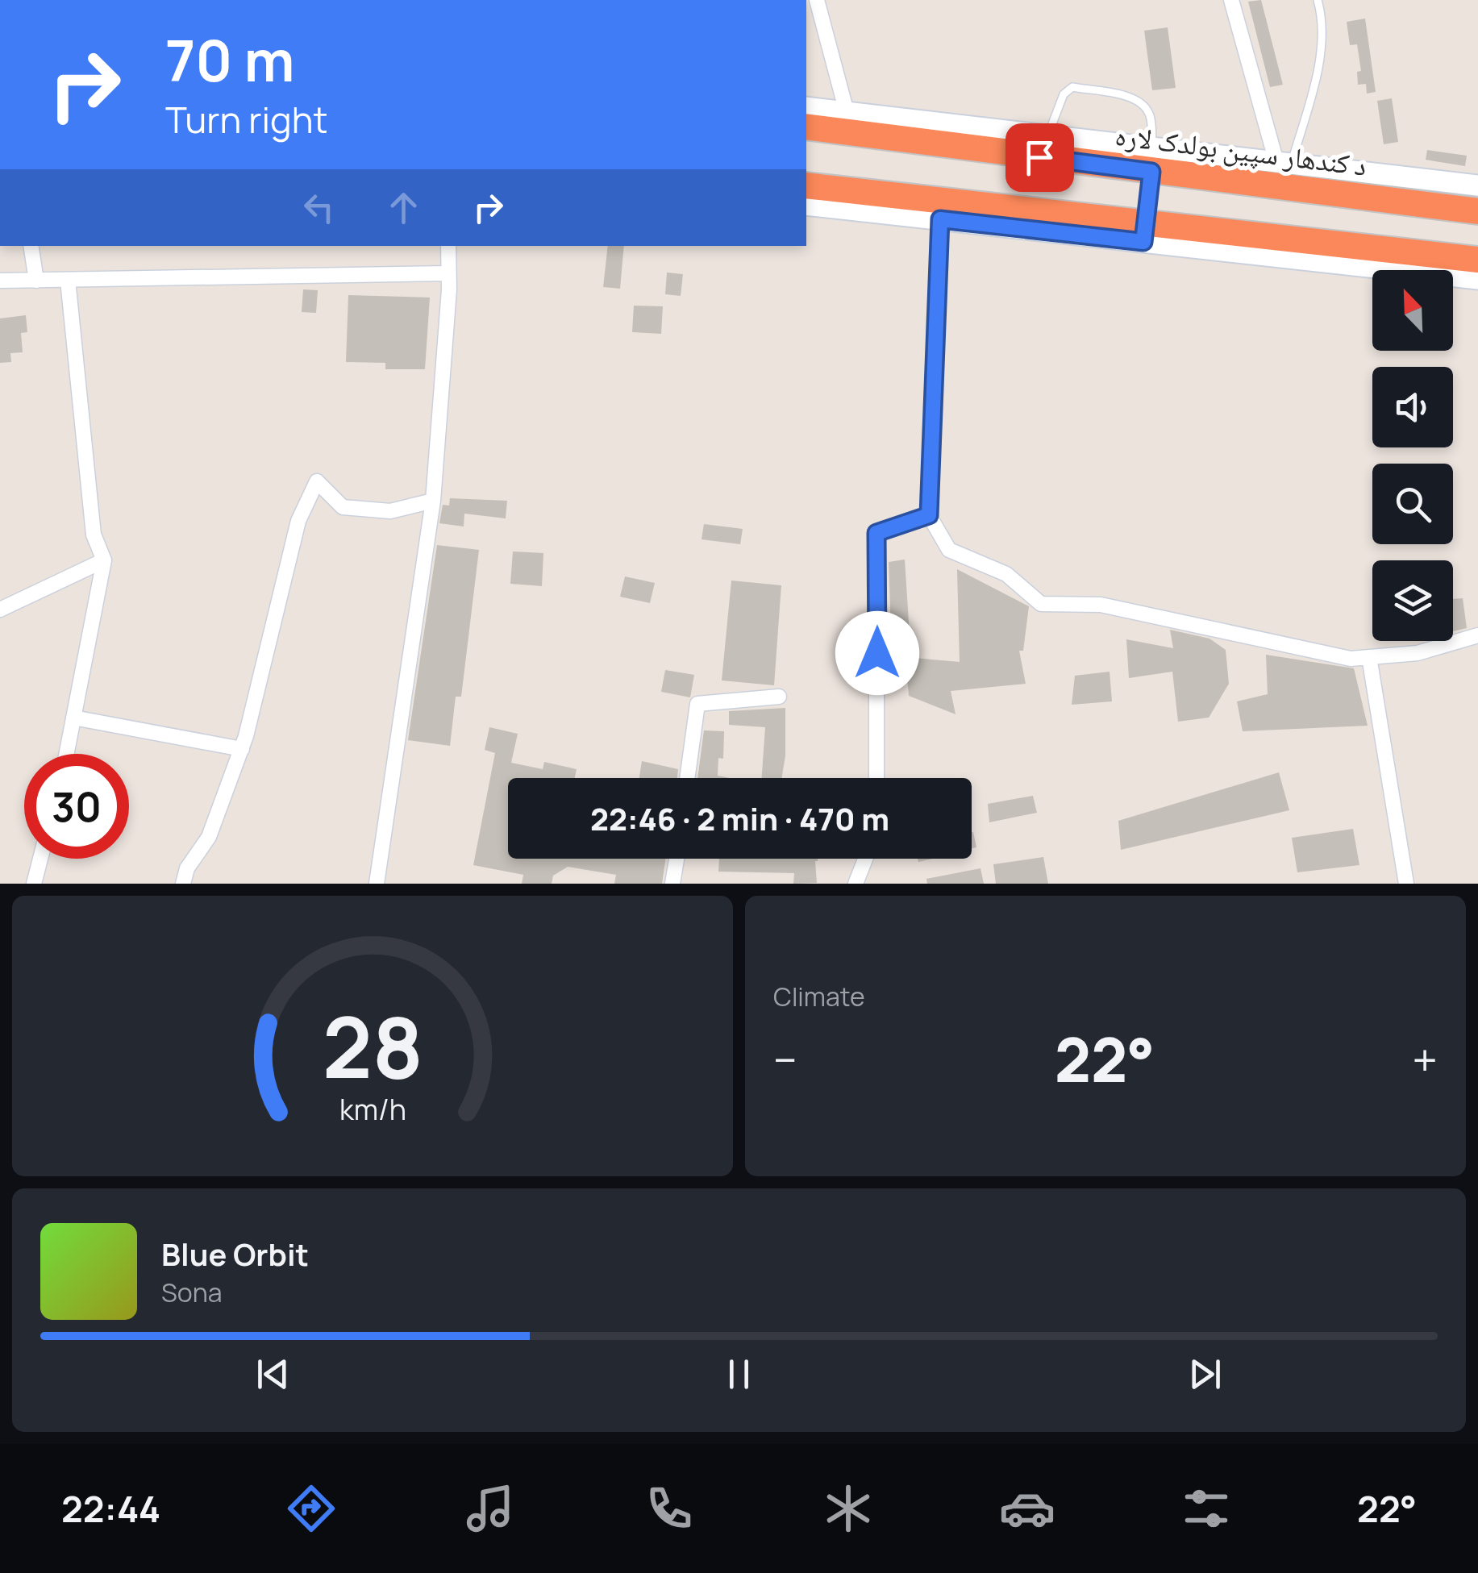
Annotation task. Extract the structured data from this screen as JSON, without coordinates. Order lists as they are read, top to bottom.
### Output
{
  "streets": {
    "highway": ["د کندهار سپین بولدک لاره"]
  },
  "north": "top left",
  "page": {
    "turn": ["70 m", "Turn right"],
    "limit": "30",
    "trip": "22:46 · 2 min · 470 m",
    "tile": "Climate",
    "heat": ["−", "22°", "+"],
    "song": ["Blue Orbit", "Sona"],
    "tabs": ["22:44", "22°"],
    "gauge": ["28", "km/h"]
  }
}
